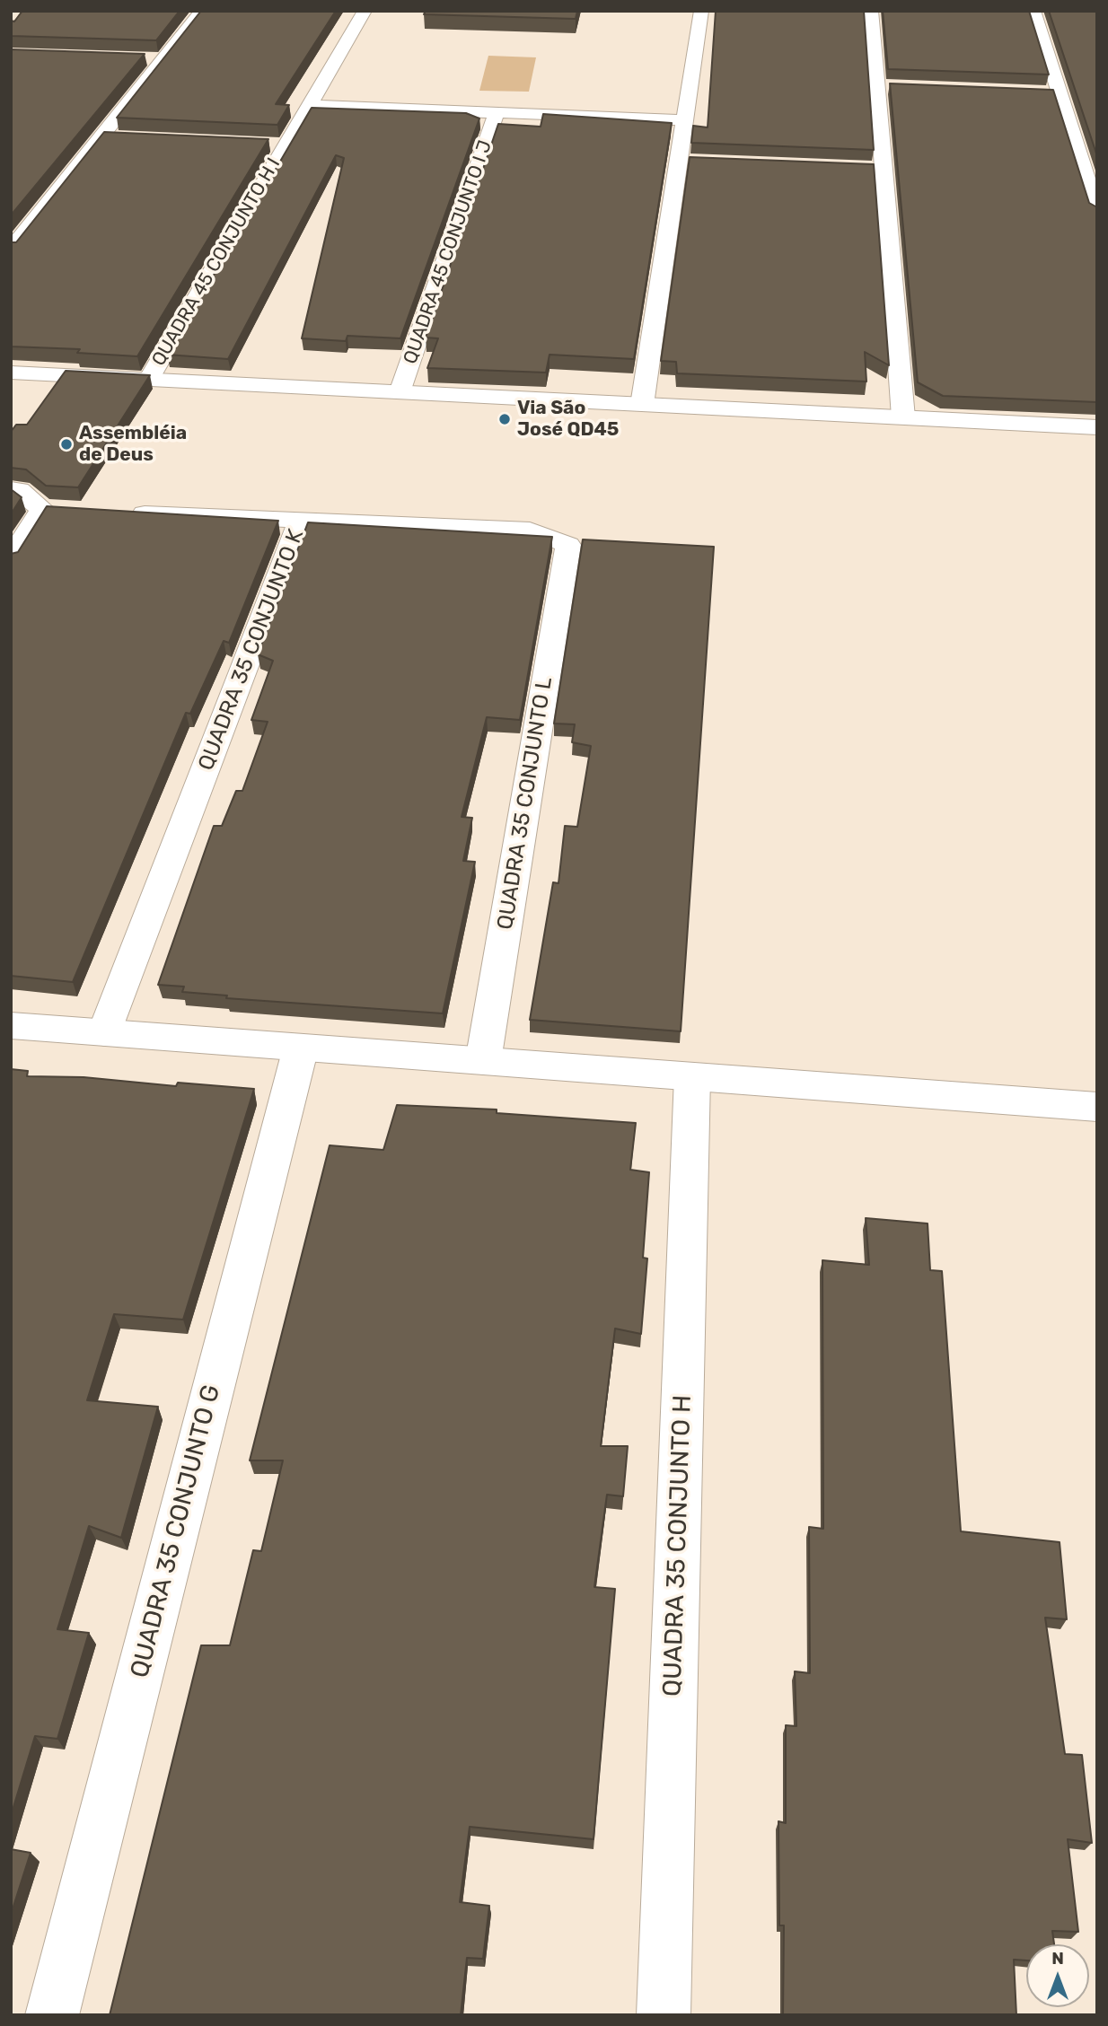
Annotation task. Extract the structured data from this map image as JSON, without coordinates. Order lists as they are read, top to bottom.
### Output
{
  "streets": {
    "street": [
      "QUADRA 45 CONJUNTO I J",
      "QUADRA 45 CONJUNTO H I",
      "QUADRA 35 CONJUNTO K",
      "QUADRA 35 CONJUNTO L",
      "QUADRA 35 CONJUNTO G",
      "QUADRA 35 CONJUNTO H"
    ]
  },
  "crossings": [
    ["QUADRA 35 CONJUNTO K", "QUADRA 35 CONJUNTO L"]
  ],
  "places": ["Via São José QD45", "Assembléia de Deus"],
  "north": "top"
}
